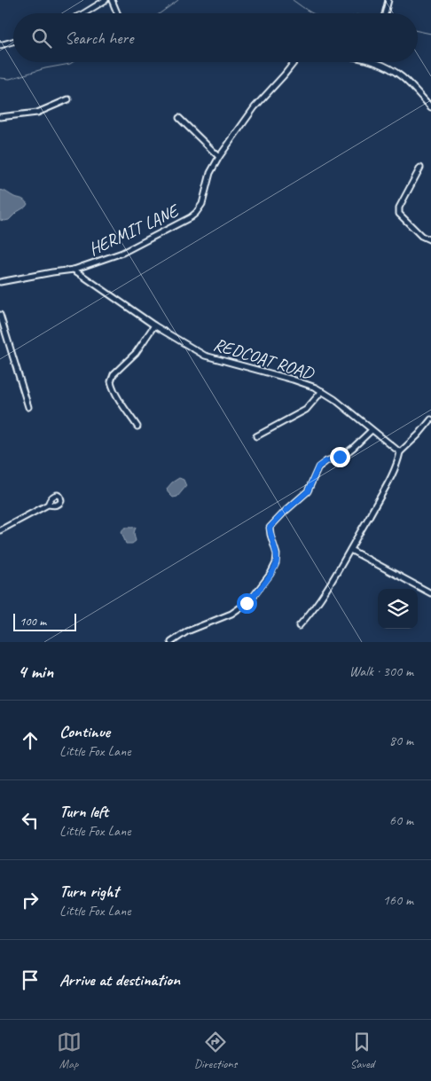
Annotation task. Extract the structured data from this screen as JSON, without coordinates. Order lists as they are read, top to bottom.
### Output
{
  "streets": {
    "street": ["HERMIT LANE", "REDCOAT ROAD"]
  },
  "crossings": [
    ["HERMIT LANE", "REDCOAT ROAD"]
  ],
  "scale_bar": "100 m",
  "page": {
    "search": "Search here",
    "scale": "100 m",
    "heading": ["4 min", "Walk · 300 m"],
    "list": [
      ["Continue", "Little Fox Lane", "80 m"],
      ["Turn left", "Little Fox Lane", "60 m"],
      ["Turn right", "Little Fox Lane", "160 m"],
      "Arrive at destination"
    ],
    "nav": ["Map", "Directions", "Saved"]
  }
}
